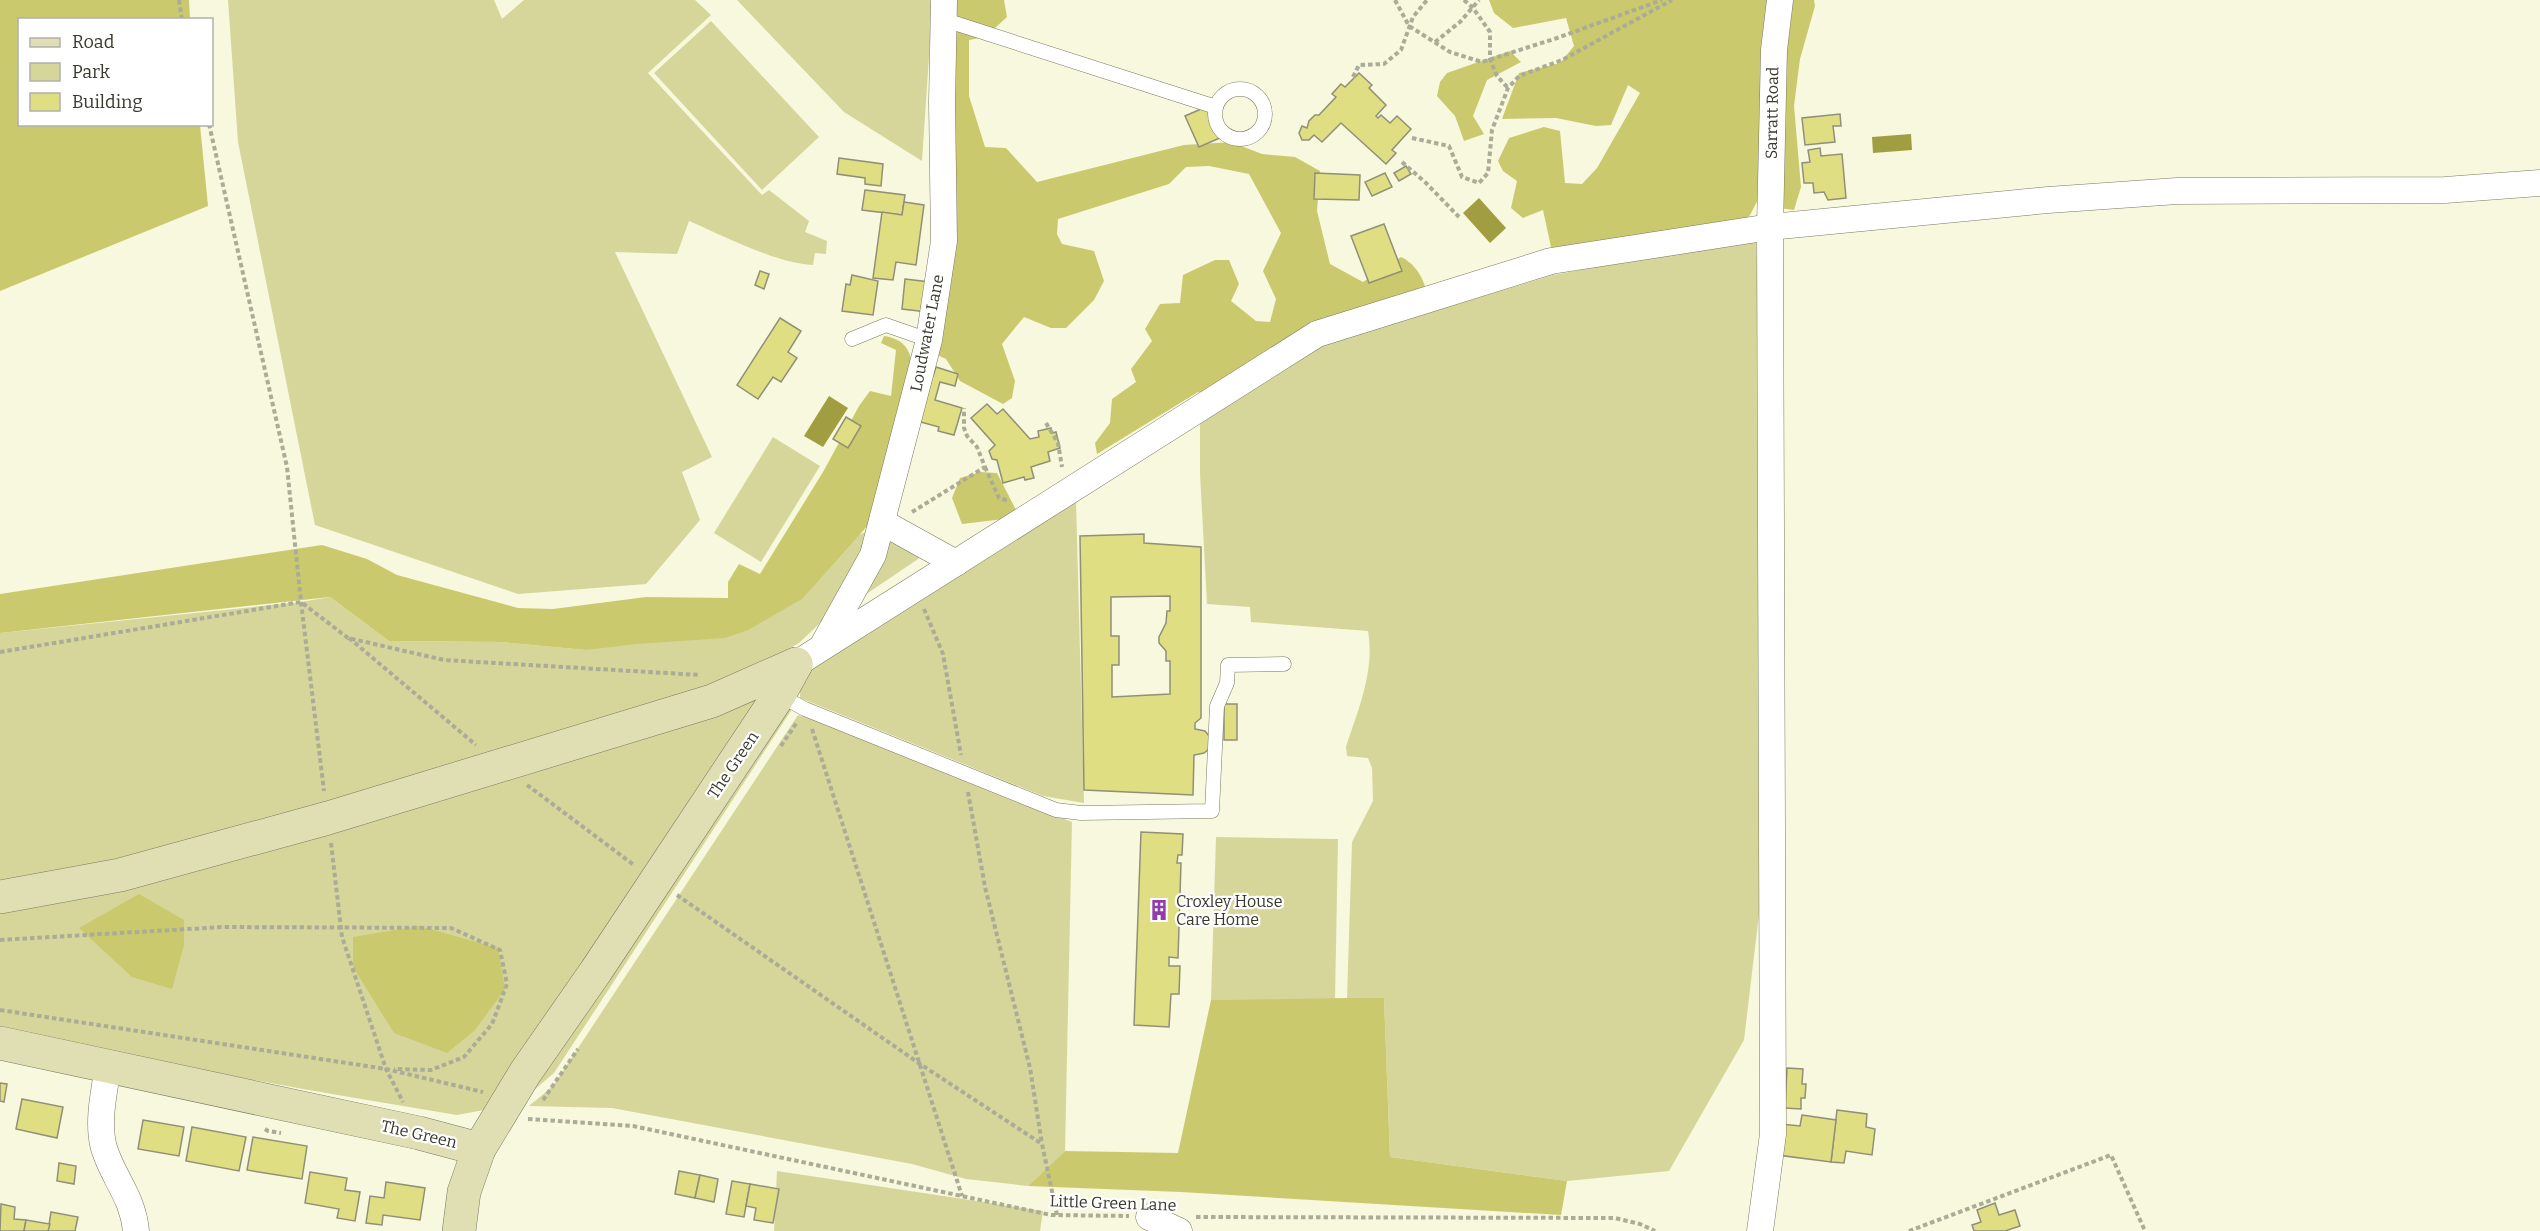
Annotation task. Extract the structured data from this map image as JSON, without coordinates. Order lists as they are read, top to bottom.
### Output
{
  "streets": {
    "street": ["Sarratt Road", "Loudwater Lane", "The Green"],
    "path": ["Little Green Lane"]
  },
  "crossings": [
    ["Loudwater Lane", "The Green"],
    ["The Green", "Little Green Lane"]
  ],
  "places": {
    "building": ["Croxley House Care Home"]
  },
  "legend": ["Road", "Park", "Building"]
}
